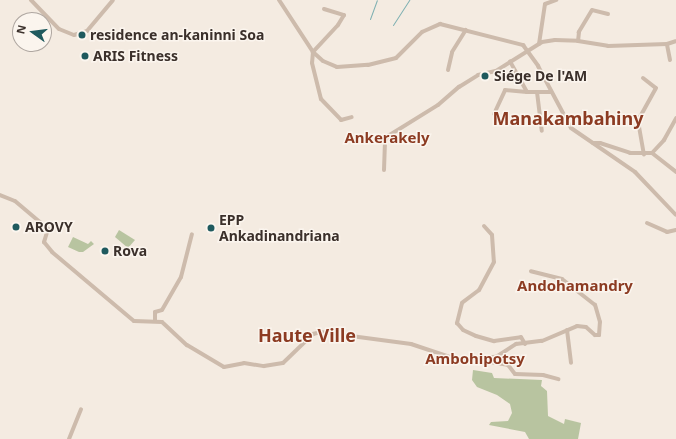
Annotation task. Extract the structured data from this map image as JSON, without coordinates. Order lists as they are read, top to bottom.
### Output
{
  "districts": [
    "Manakambahiny",
    "Ankerakely",
    "Andohamandry",
    "Haute Ville",
    "Ambohipotsy"
  ],
  "places": [
    "residence an-kaninni Soa",
    "ARIS Fitness",
    "Siége De l'AM",
    "AROVY",
    "EPP Ankadinandriana",
    "Rova"
  ],
  "north": "left"
}
